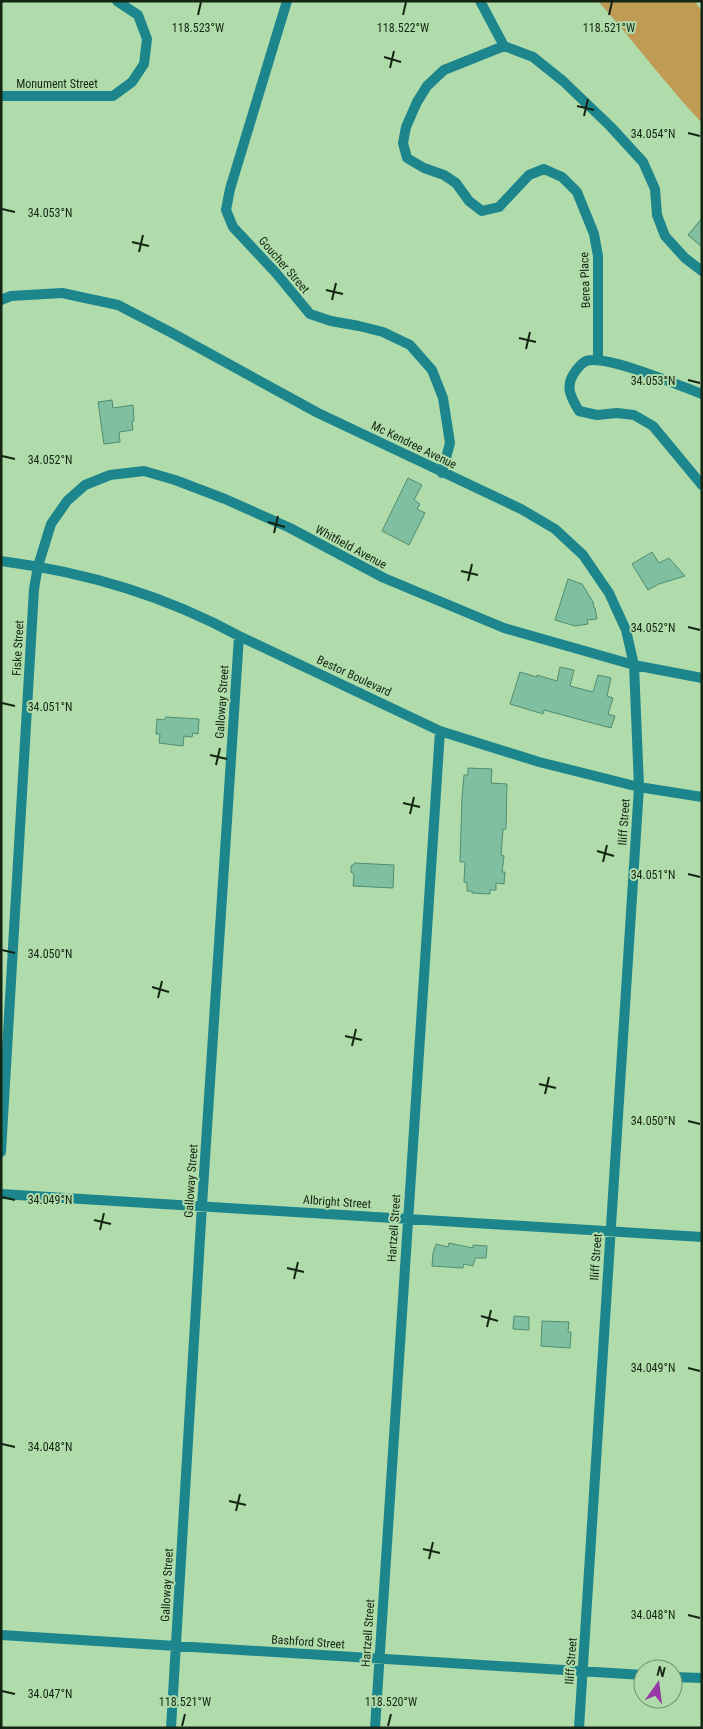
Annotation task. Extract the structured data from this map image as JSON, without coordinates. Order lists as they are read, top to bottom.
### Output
{
  "streets": {
    "street": [
      "Monument Street",
      "Goucher Street",
      "Berea Place",
      "Mc Kendree Avenue",
      "Whitfield Avenue",
      "Fiske Street",
      "Bestor Boulevard",
      "Galloway Street",
      "Iliff Street",
      "Albright Street",
      "Hartzell Street",
      "Bashford Street"
    ]
  },
  "crossings": [
    ["Goucher Street", "Mc Kendree Avenue"],
    ["Mc Kendree Avenue", "Whitfield Avenue"],
    ["Mc Kendree Avenue", "Bestor Boulevard"],
    ["Mc Kendree Avenue", "Iliff Street"],
    ["Whitfield Avenue", "Fiske Street"],
    ["Whitfield Avenue", "Bestor Boulevard"],
    ["Fiske Street", "Bestor Boulevard"],
    ["Bestor Boulevard", "Galloway Street"],
    ["Bestor Boulevard", "Iliff Street"],
    ["Bestor Boulevard", "Hartzell Street"],
    ["Galloway Street", "Albright Street"],
    ["Galloway Street", "Bashford Street"],
    ["Iliff Street", "Albright Street"],
    ["Iliff Street", "Bashford Street"],
    ["Albright Street", "Hartzell Street"],
    ["Hartzell Street", "Bashford Street"]
  ],
  "north": "top",
  "coordinates": [
    "118.522°W",
    "118.523°W",
    "118.521°W",
    "34.054°N",
    "34.053°N",
    "34.052°N",
    "34.051°N",
    "34.050°N",
    "34.049°N",
    "34.048°N",
    "34.047°N",
    "118.520°W"
  ]
}
